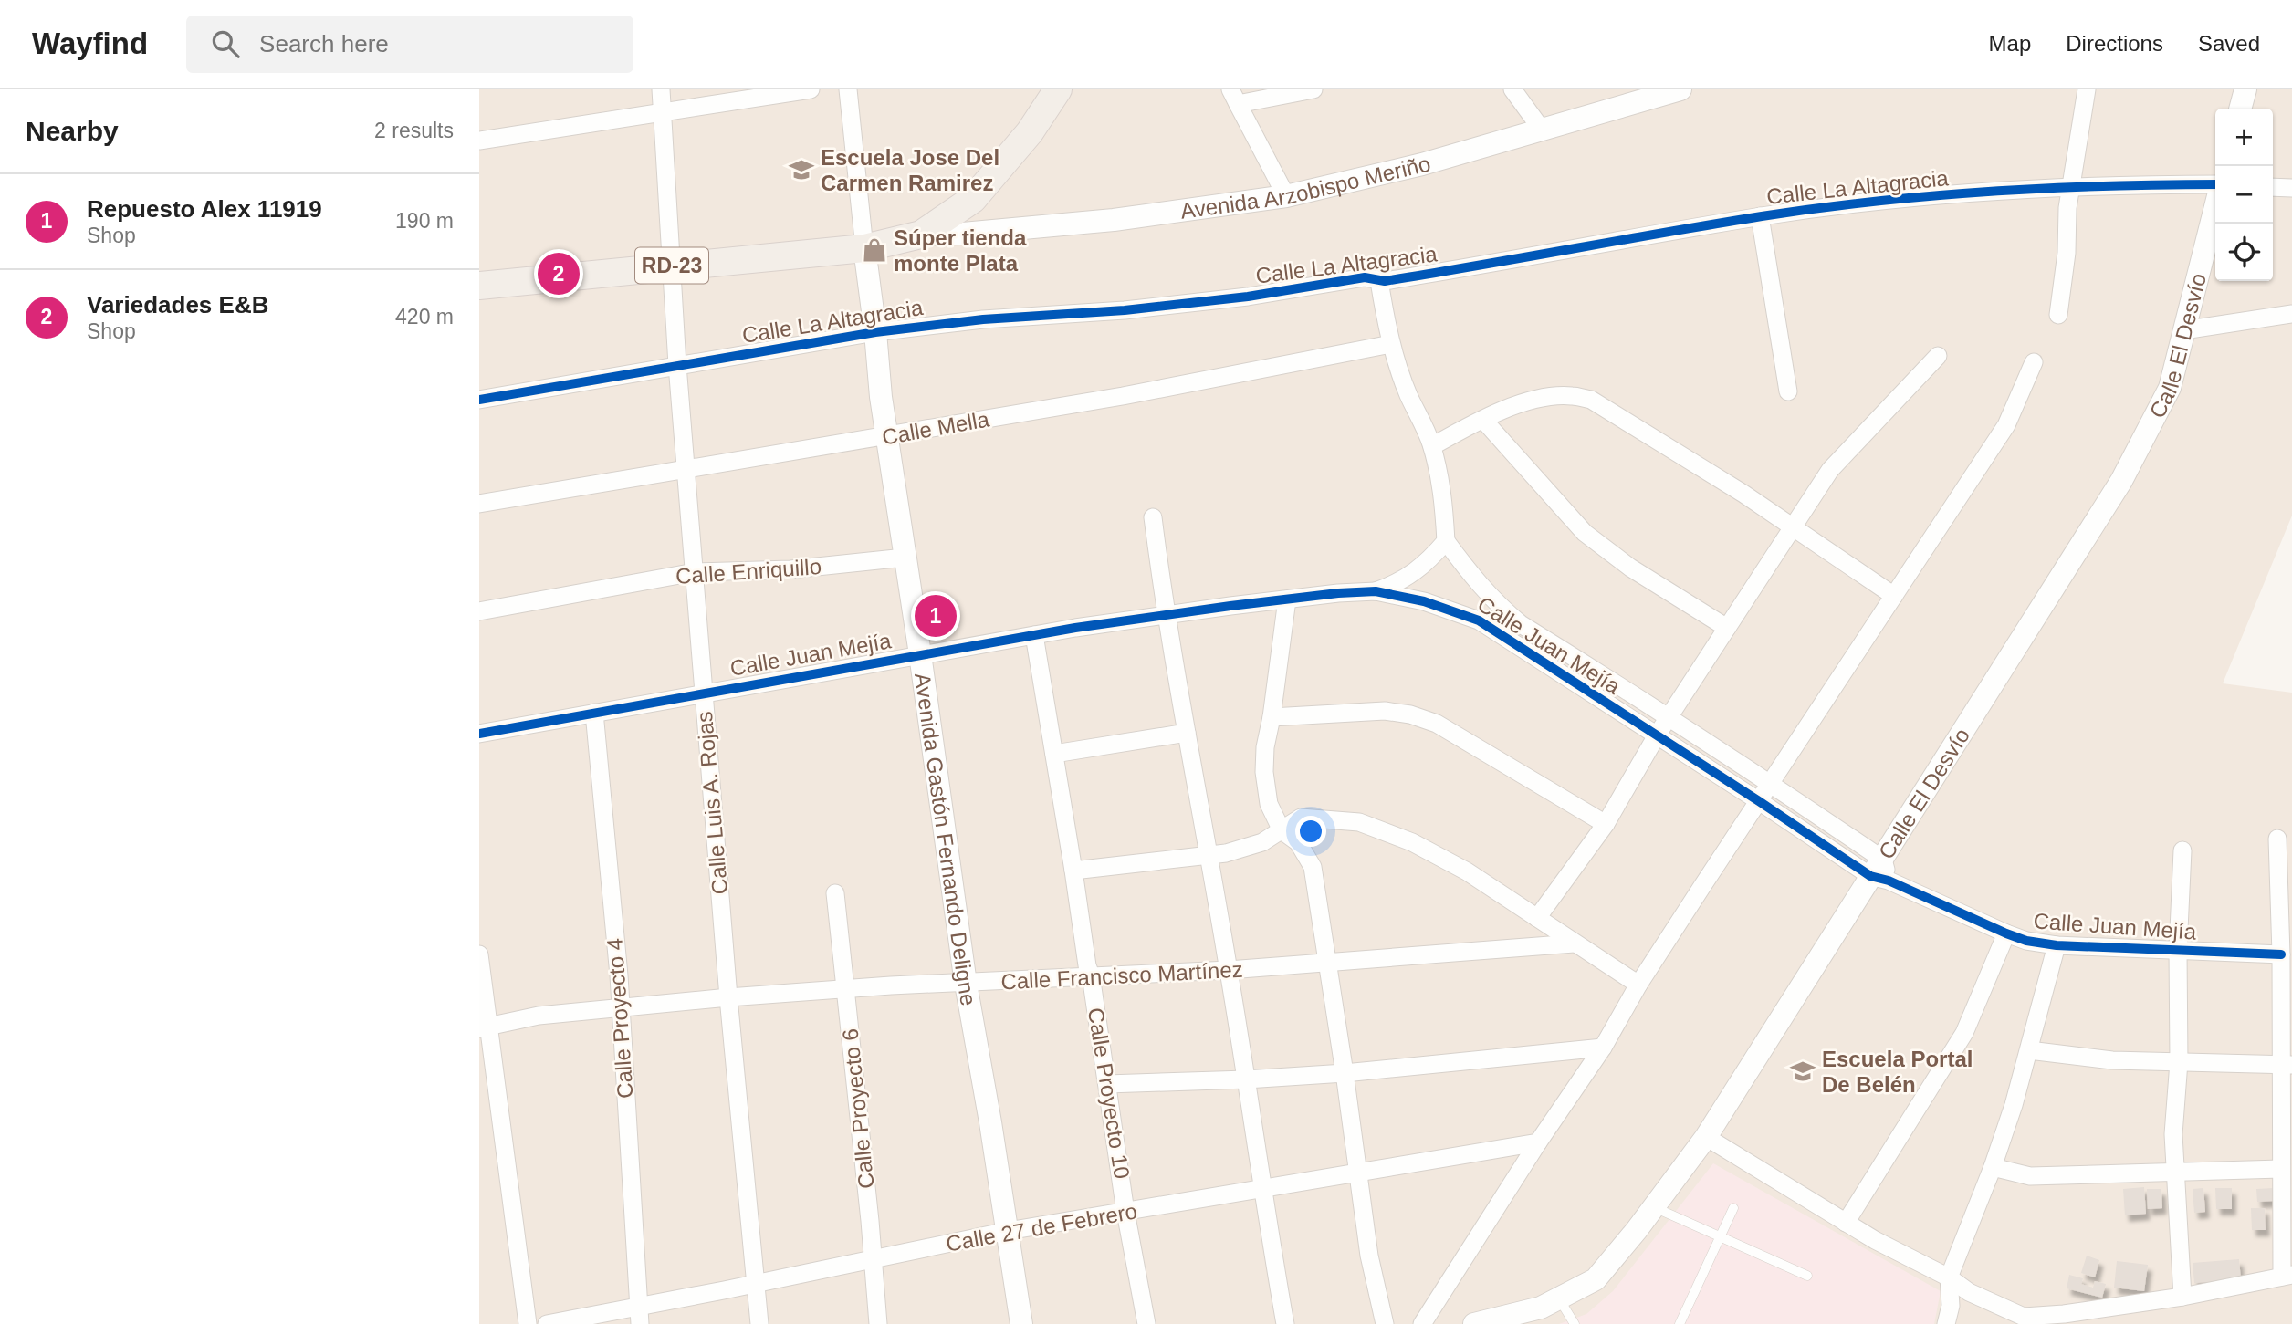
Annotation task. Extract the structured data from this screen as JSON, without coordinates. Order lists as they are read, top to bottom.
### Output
{
  "streets": {
    "main road": ["RD-23"],
    "street": [
      "Avenida Arzobispo Meriño",
      "Calle La Altagracia",
      "Calle El Desvío",
      "Calle Mella",
      "Calle Enriquillo",
      "Calle Juan Mejía",
      "Calle Luis A. Rojas",
      "Avenida Gastón Fernando Deligne",
      "Calle Francisco Martínez",
      "Calle Proyecto 4",
      "Calle Proyecto 10",
      "Calle Proyecto 6",
      "Calle 27 de Febrero"
    ]
  },
  "crossings": [
    ["Avenida Arzobispo Meriño", "RD-23"],
    ["Calle La Altagracia", "Calle Luis A. Rojas"],
    ["Calle La Altagracia", "Avenida Gastón Fernando Deligne"],
    ["RD-23", "Calle Luis A. Rojas"],
    ["RD-23", "Avenida Gastón Fernando Deligne"],
    ["Calle El Desvío", "Calle Juan Mejía"],
    ["Calle Mella", "Calle Luis A. Rojas"],
    ["Calle Mella", "Avenida Gastón Fernando Deligne"],
    ["Calle Enriquillo", "Calle Luis A. Rojas"],
    ["Calle Enriquillo", "Avenida Gastón Fernando Deligne"],
    ["Calle Juan Mejía", "Calle Luis A. Rojas"],
    ["Calle Juan Mejía", "Avenida Gastón Fernando Deligne"],
    ["Calle Juan Mejía", "Calle Proyecto 4"],
    ["Calle Juan Mejía", "Calle Proyecto 10"],
    ["Calle Luis A. Rojas", "Calle Francisco Martínez"],
    ["Calle Luis A. Rojas", "Calle 27 de Febrero"],
    ["Avenida Gastón Fernando Deligne", "Calle Francisco Martínez"],
    ["Avenida Gastón Fernando Deligne", "Calle 27 de Febrero"],
    ["Calle Francisco Martínez", "Calle Proyecto 4"],
    ["Calle Francisco Martínez", "Calle Proyecto 10"],
    ["Calle Francisco Martínez", "Calle Proyecto 6"],
    ["Calle Proyecto 4", "Calle 27 de Febrero"],
    ["Calle Proyecto 10", "Calle 27 de Febrero"],
    ["Calle Proyecto 6", "Calle 27 de Febrero"]
  ],
  "places": {
    "school or university": ["Escuela Jose Del Carmen Ramirez", "Escuela Portal De Belén"],
    "shop": ["Súper tienda monte Plata"]
  },
  "page": {
    "header": "Wayfind",
    "search": "Search here",
    "nav": ["Map", "Directions", "Saved"],
    "heading": ["Nearby", "2 results"],
    "map_buttons": ["+", "−"],
    "list": [
      {
        "mark": "1",
        "name": "Repuesto Alex 11919",
        "note": "Shop",
        "value": "190 m"
      },
      {
        "mark": "2",
        "name": "Variedades E&B",
        "note": "Shop",
        "value": "420 m"
      }
    ],
    "pins": ["2", "1"]
  }
}
